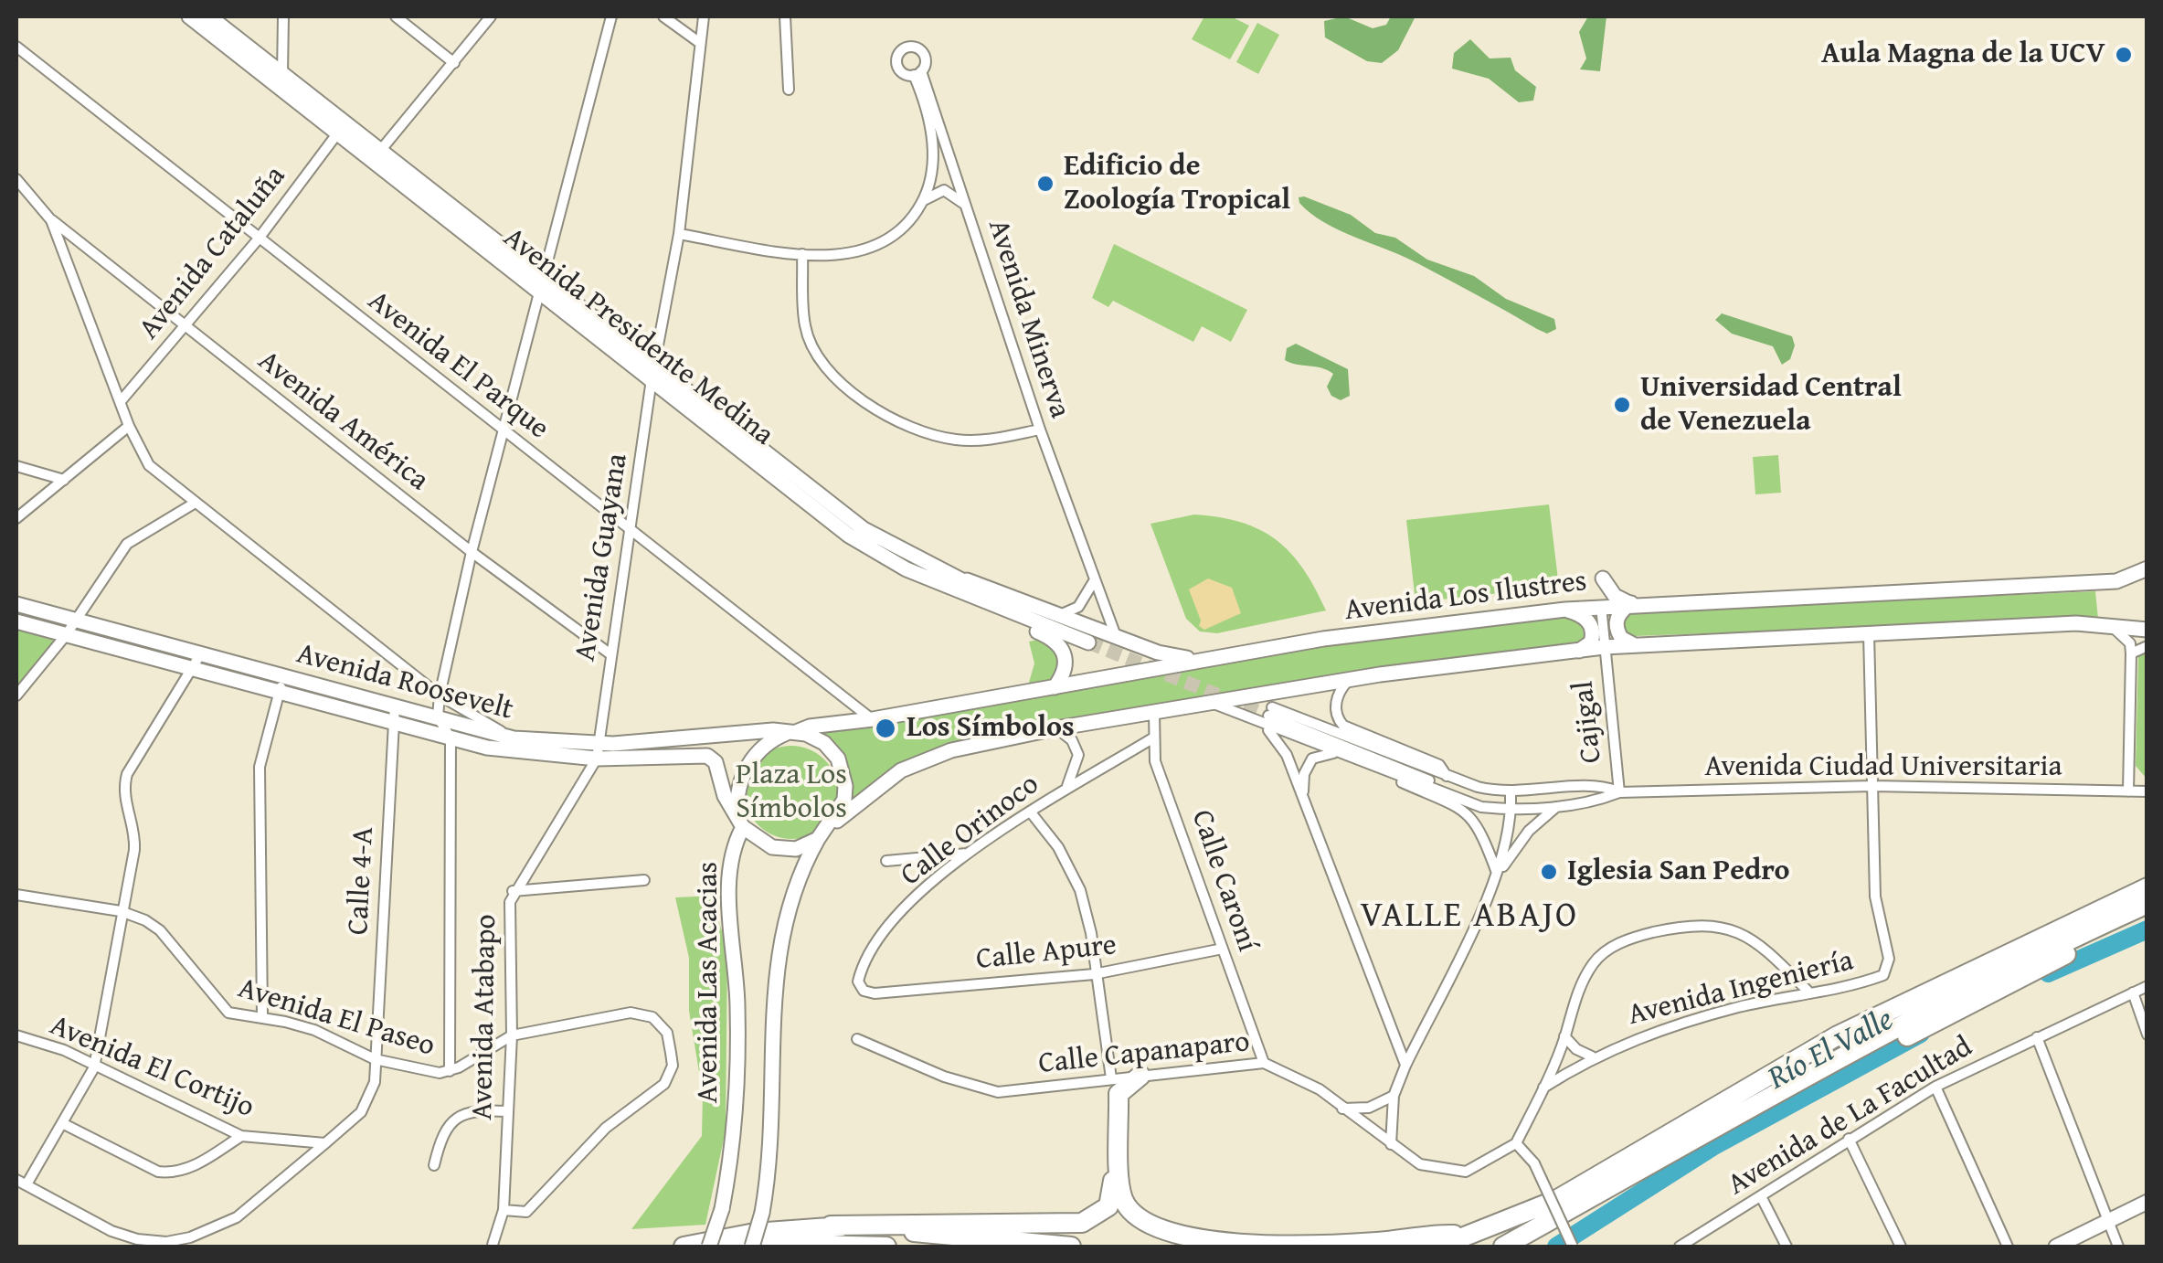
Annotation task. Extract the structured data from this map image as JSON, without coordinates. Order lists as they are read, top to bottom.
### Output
{
  "streets": {
    "main road": [
      "Avenida Presidente Medina",
      "Avenida Los Ilustres",
      "Avenida Roosevelt",
      "Avenida Las Acacias"
    ],
    "street": [
      "Avenida Cataluña",
      "Avenida Minerva",
      "Avenida El Parque",
      "Avenida América",
      "Avenida Guayana",
      "Cajigal",
      "Avenida Ciudad Universitaria",
      "Calle Orinoco",
      "Calle 4-A",
      "Calle Caroní",
      "Calle Apure",
      "Avenida Ingeniería",
      "Avenida Atabapo",
      "Avenida El Paseo",
      "Calle Capanaparo",
      "Avenida El Cortijo",
      "Avenida de La Facultad"
    ]
  },
  "crossings": [
    ["Avenida Cataluña", "Avenida Presidente Medina"],
    ["Avenida Cataluña", "Avenida El Parque"],
    ["Avenida Cataluña", "Avenida América"],
    ["Avenida Presidente Medina", "Avenida Guayana"],
    ["Avenida El Parque", "Avenida Guayana"],
    ["Avenida El Parque", "Avenida Los Ilustres"],
    ["Avenida América", "Avenida Guayana"],
    ["Avenida Guayana", "Avenida Roosevelt"],
    ["Avenida Guayana", "Avenida Atabapo"],
    ["Avenida Los Ilustres", "Avenida Roosevelt"],
    ["Avenida Los Ilustres", "Cajigal"],
    ["Avenida Los Ilustres", "Avenida Las Acacias"],
    ["Avenida Roosevelt", "Calle 4-A"],
    ["Avenida Roosevelt", "Avenida Las Acacias"],
    ["Avenida Roosevelt", "Avenida Atabapo"],
    ["Cajigal", "Avenida Ciudad Universitaria"],
    ["Avenida Ciudad Universitaria", "Avenida Ingeniería"],
    ["Calle Orinoco", "Calle Caroní"],
    ["Calle Orinoco", "Calle Apure"],
    ["Calle 4-A", "Avenida El Paseo"],
    ["Calle 4-A", "Avenida El Cortijo"],
    ["Calle Caroní", "Calle Apure"],
    ["Calle Caroní", "Calle Capanaparo"],
    ["Avenida Atabapo", "Avenida El Paseo"]
  ],
  "districts": ["VALLE ABAJO"],
  "water": ["Río El Valle"],
  "parks": ["Plaza Los Símbolos"],
  "places": [
    "Aula Magna de la UCV",
    "Edificio de Zoología Tropical",
    "Universidad Central de Venezuela",
    "Los Símbolos",
    "Iglesia San Pedro"
  ]
}
